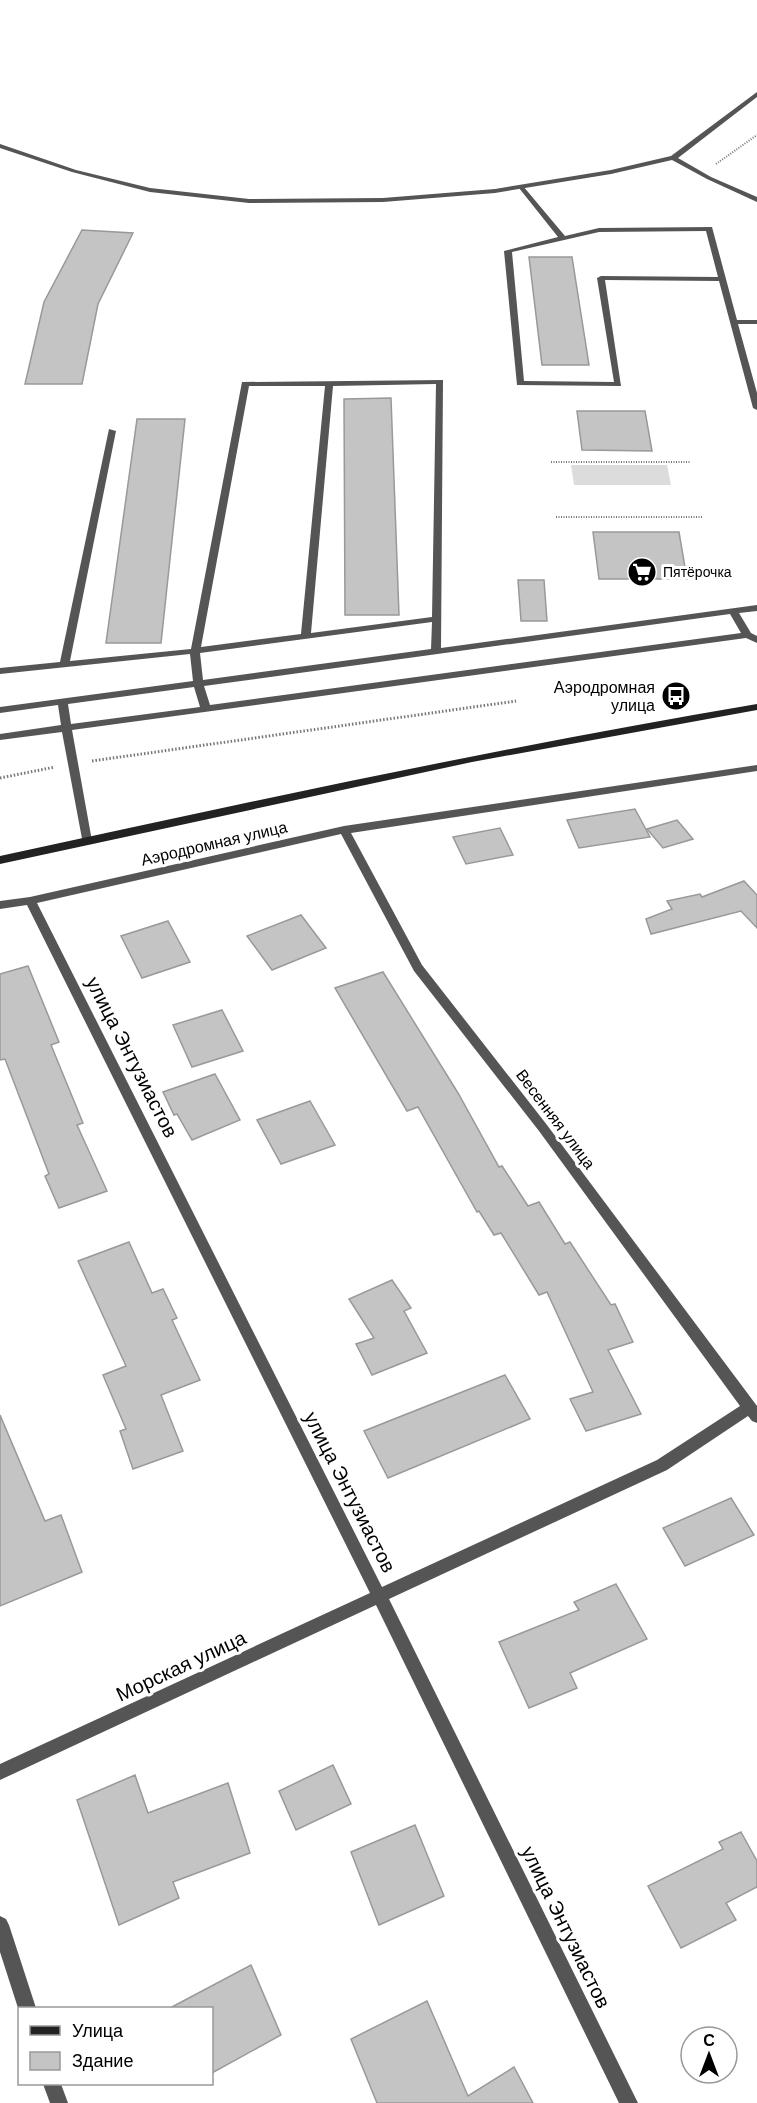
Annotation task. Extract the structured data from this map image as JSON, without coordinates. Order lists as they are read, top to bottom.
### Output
{
  "streets": {
    "street": [
      "Аэродромная улица",
      "улица Энтузиастов",
      "Весенняя улица",
      "Морская улица"
    ]
  },
  "crossings": [
    ["Аэродромная улица", "улица Энтузиастов"],
    ["Аэродромная улица", "Весенняя улица"],
    ["улица Энтузиастов", "Морская улица"],
    ["Весенняя улица", "Морская улица"]
  ],
  "places": {
    "supermarket": ["Пятёрочка"],
    "bus stop": ["Аэродромная улица"]
  },
  "legend": ["Улица", "Здание"],
  "north": "top"
}
